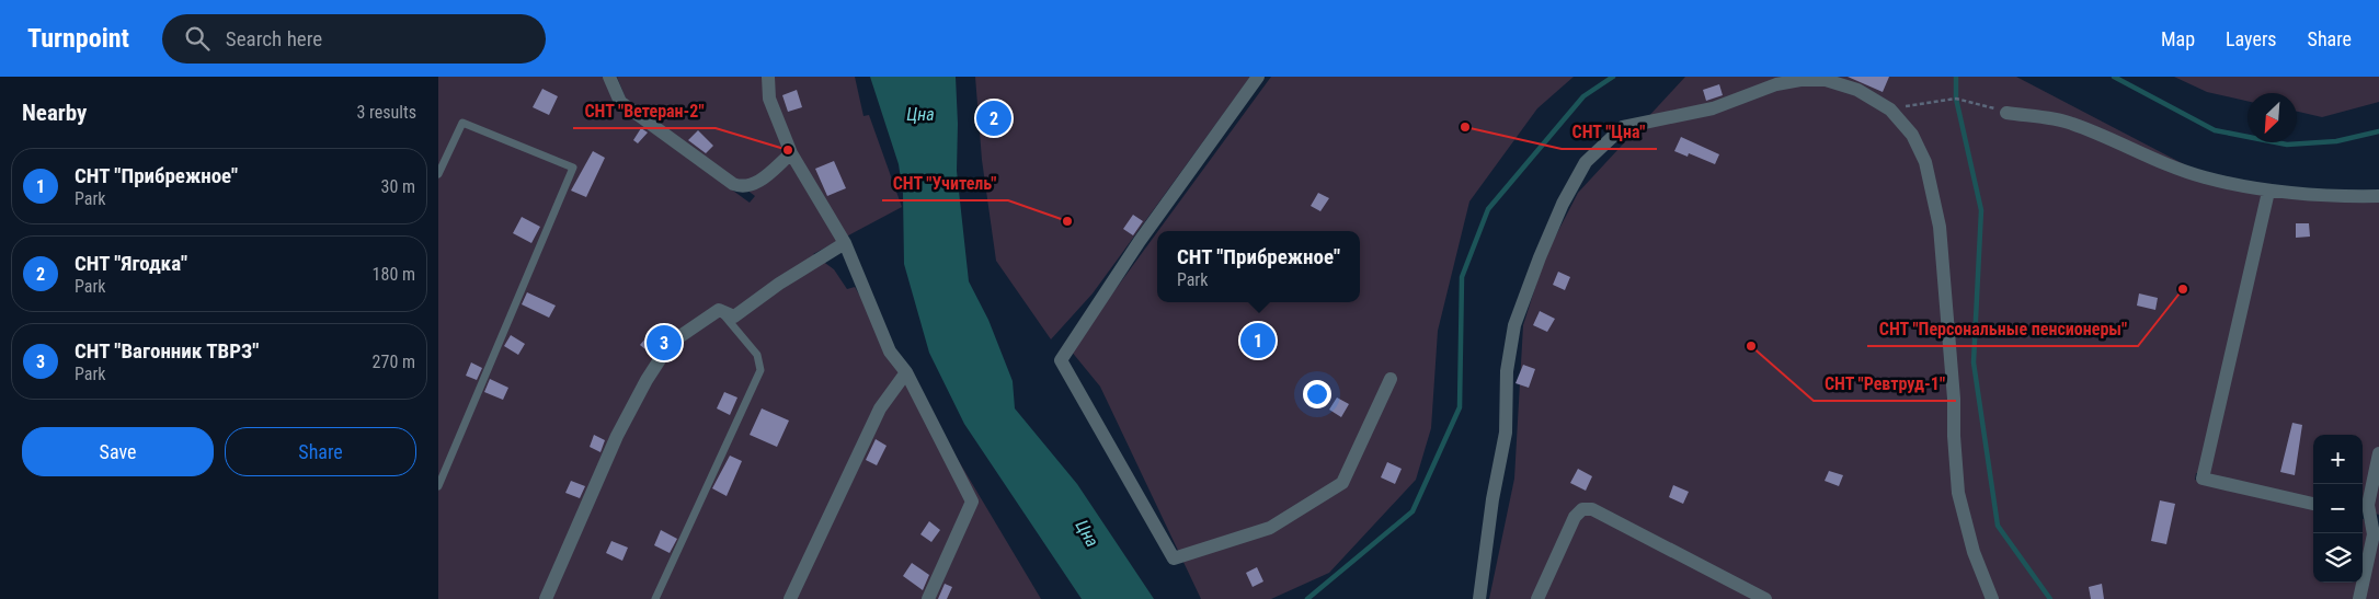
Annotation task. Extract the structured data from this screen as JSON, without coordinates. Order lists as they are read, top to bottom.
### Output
{
  "water": ["Цна"],
  "places": [
    "СНТ \"Цна\"",
    "СНТ \"Ветеран-2\"",
    "СНТ \"Учитель\"",
    "СНТ \"Персональные пенсионеры\"",
    "СНТ \"Ревтруд-1\""
  ],
  "north": "bottom left",
  "page": {
    "header": "Turnpoint",
    "search": "Search here",
    "nav": ["Map", "Layers", "Share"],
    "heading": ["Nearby", "3 results"],
    "pins": ["2", "1", "3"],
    "list": [
      {
        "mark": "1",
        "name": "СНТ \"Прибрежное\"",
        "note": "Park",
        "value": "30 m"
      },
      {
        "mark": "2",
        "name": "СНТ \"Ягодка\"",
        "note": "Park",
        "value": "180 m"
      },
      {
        "mark": "3",
        "name": "СНТ \"Вагонник ТВРЗ\"",
        "note": "Park",
        "value": "270 m"
      }
    ],
    "popup": ["СНТ \"Прибрежное\"", "Park"],
    "buttons": ["Save", "Share"],
    "map_buttons": ["+", "−"]
  }
}
